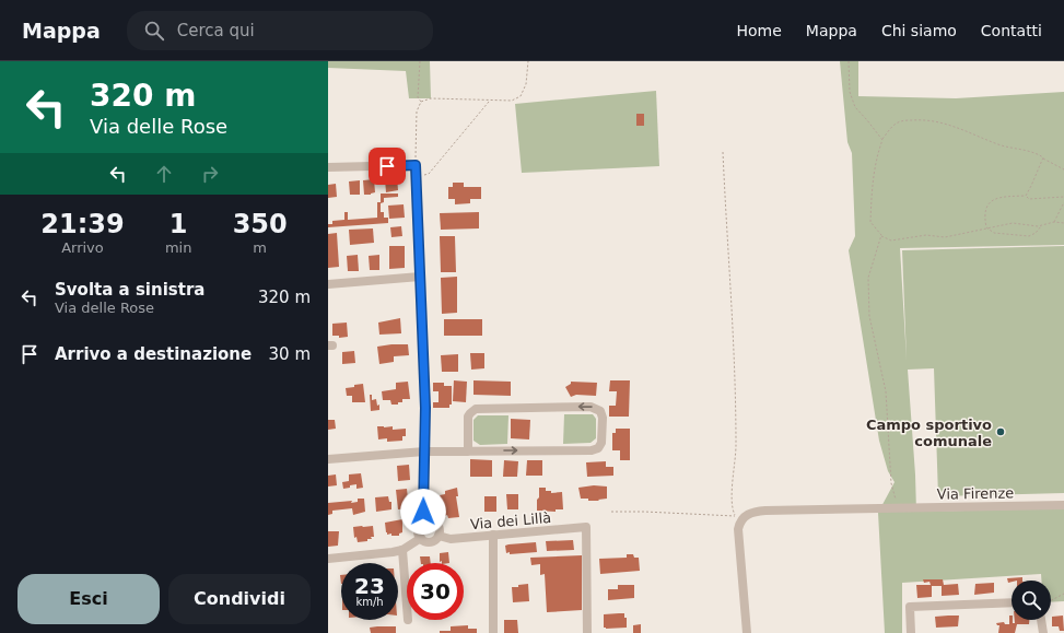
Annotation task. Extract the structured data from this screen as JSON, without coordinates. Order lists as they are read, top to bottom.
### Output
{
  "streets": {
    "street": ["Via Firenze", "Via dei Lillà"]
  },
  "places": ["Campo sportivo comunale"],
  "page": {
    "header": "Mappa",
    "search": "Cerca qui",
    "nav": [
      "Home",
      "Mappa",
      "Chi siamo",
      "Contatti"
    ],
    "turn": ["320 m", "Via delle Rose"],
    "eta": [
      "21:39",
      "Arrivo",
      "1",
      "min",
      "350",
      "m"
    ],
    "list": [
      {
        "name": "Svolta a sinistra",
        "note": "Via delle Rose",
        "value": "320 m"
      },
      {
        "name": "Arrivo a destinazione",
        "value": "30 m"
      }
    ],
    "speed": "23 km/h",
    "limit": "30",
    "buttons": ["Esci", "Condividi"]
  }
}
